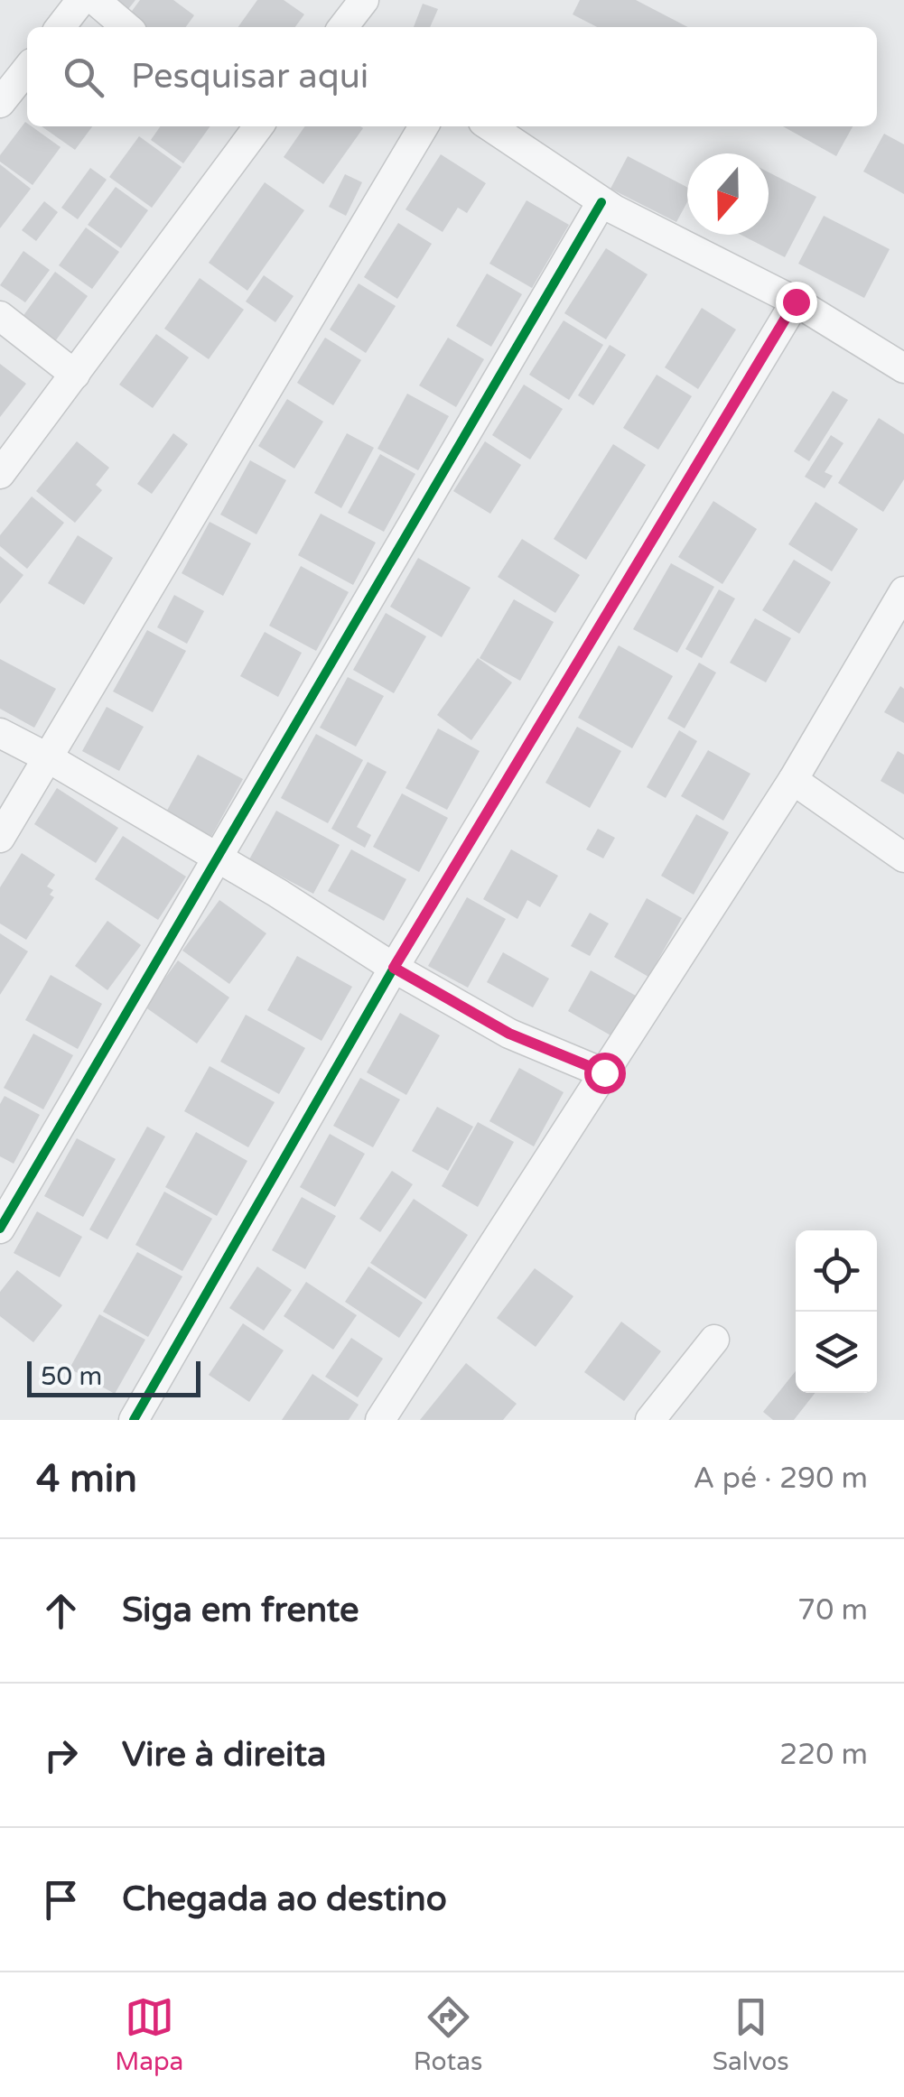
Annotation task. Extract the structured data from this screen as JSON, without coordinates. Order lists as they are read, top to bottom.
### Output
{
  "scale_bar": "50 m",
  "north": "bottom",
  "page": {
    "search": "Pesquisar aqui",
    "scale": "50 m",
    "heading": ["4 min", "A pé · 290 m"],
    "list": [
      ["Siga em frente", "70 m"],
      ["Vire à direita", "220 m"],
      "Chegada ao destino"
    ],
    "nav": ["Mapa", "Rotas", "Salvos"]
  }
}
